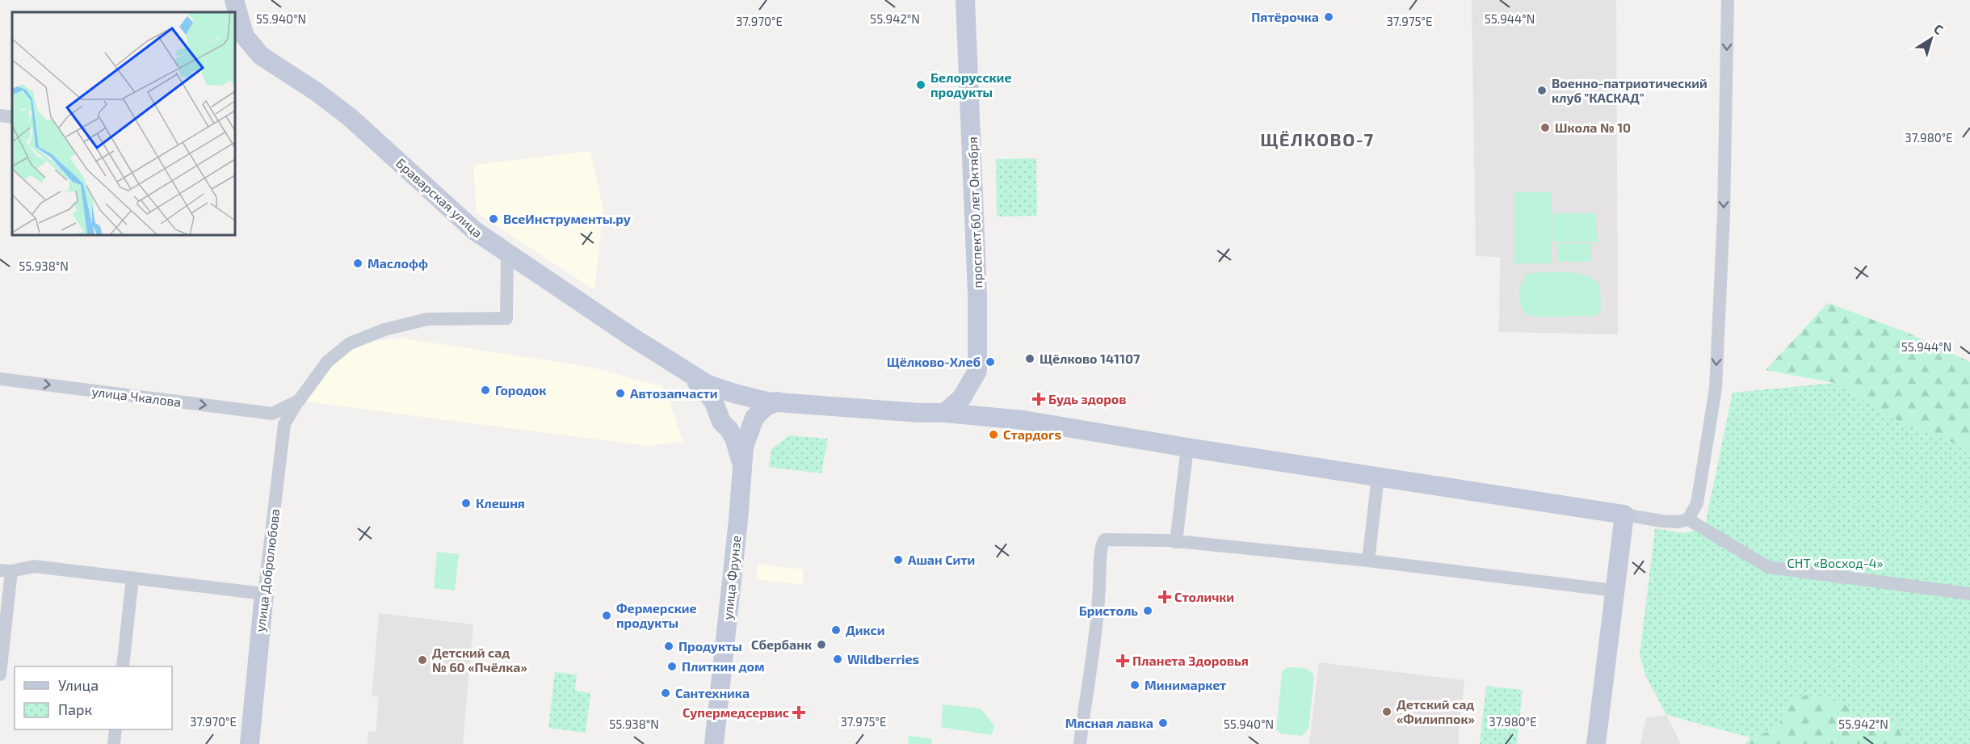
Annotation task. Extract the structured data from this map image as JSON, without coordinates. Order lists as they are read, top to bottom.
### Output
{
  "streets": {
    "street": [
      "Браварская улица",
      "проспект 60 лет Октября",
      "улица Чкалова",
      "улица Добролюбова",
      "улица Фрунзе"
    ]
  },
  "crossings": [
    ["Браварская улица", "улица Добролюбова"],
    ["улица Чкалова", "улица Добролюбова"]
  ],
  "one_way": ["улица Чкалова"],
  "districts": ["ЩЁЛКОВО-7"],
  "parks": ["СНТ «Восход-4»"],
  "places": {
    "other": [
      "Пятёрочка",
      "Белорусские продукты",
      "Военно-патриотический клуб \"КАСКАД\"",
      "Школа № 10",
      "ВсеИнструменты.ру",
      "Маслофф",
      "Щёлково 141107",
      "Щёлково-Хлеб",
      "Городок",
      "Автозапчасти",
      "Стардогs",
      "Клешня",
      "Ашан Сити",
      "Бристоль",
      "Фермерские продукты",
      "Дикси",
      "Сбербанк",
      "Продукты",
      "Wildberries",
      "Детский сад № 60 «Пчёлка»",
      "Плиткин дом",
      "Минимаркет",
      "Сантехника",
      "Детский сад «Филиппок»",
      "Мясная лавка"
    ],
    "health": [
      "Будь здоров",
      "Столички",
      "Планета Здоровья",
      "Супермедсервис"
    ]
  },
  "legend": ["Улица", "Парк"],
  "north": "top right",
  "coordinates": [
    "55.940°N",
    "55.942°N",
    "55.944°N",
    "37.970°E",
    "37.975°E",
    "37.980°E",
    "55.938°N"
  ]
}
